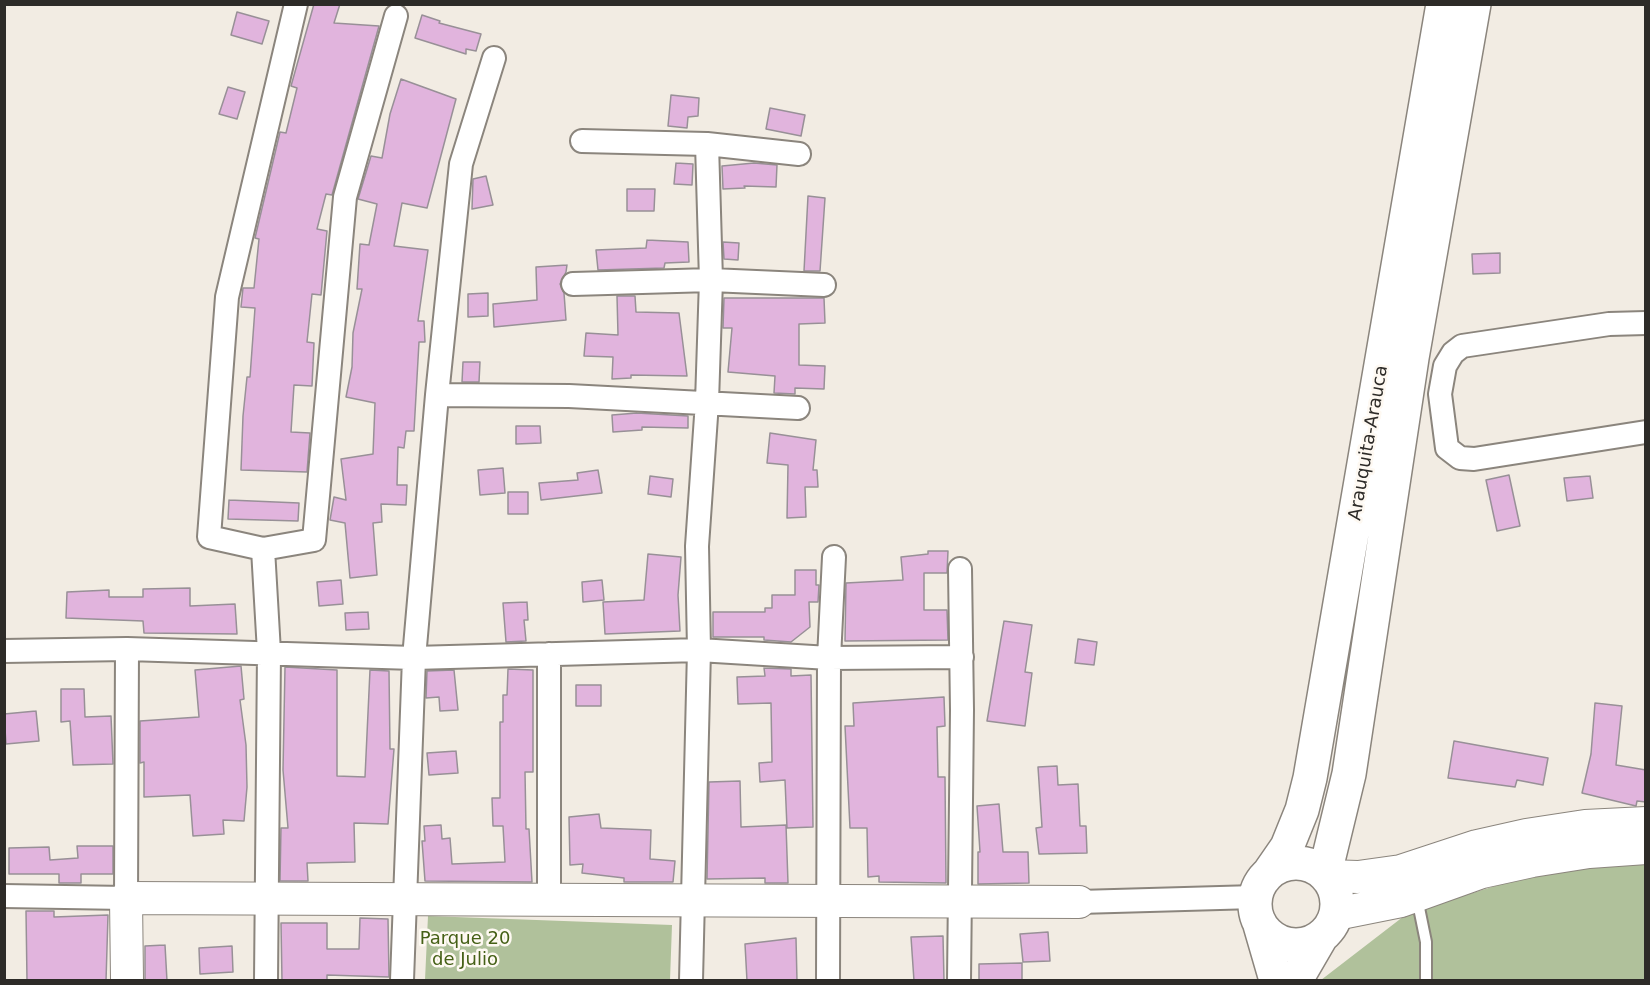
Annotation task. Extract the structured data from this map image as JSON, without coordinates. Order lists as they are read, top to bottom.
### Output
{
  "streets": {
    "main road": ["Arauquita-Arauca"]
  },
  "parks": ["Parque 20 de Julio"]
}
